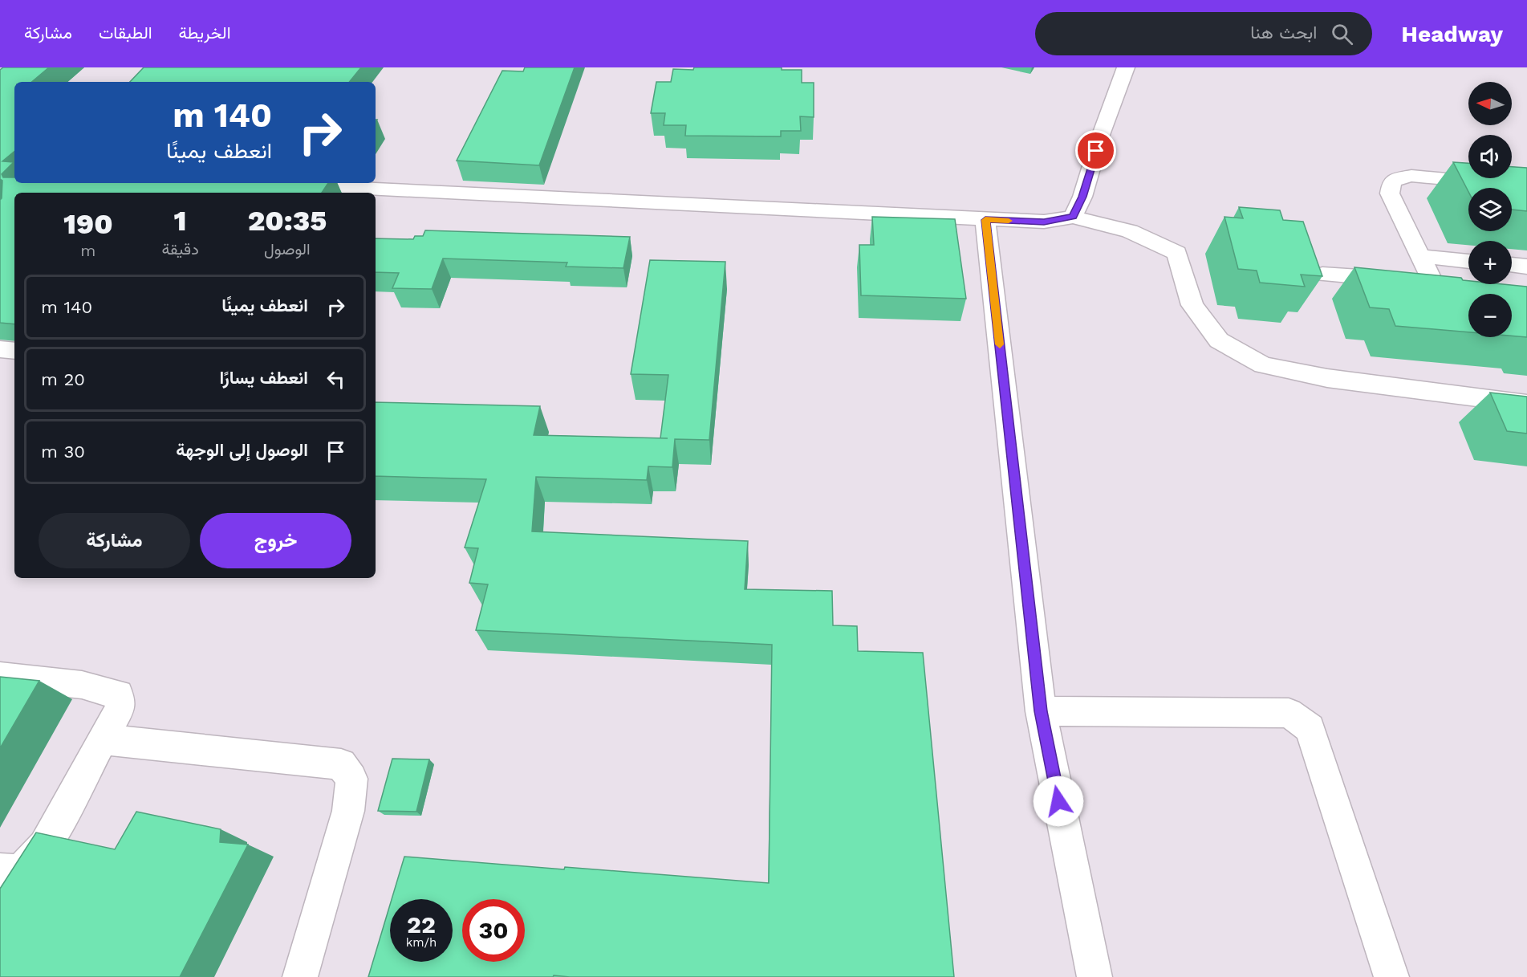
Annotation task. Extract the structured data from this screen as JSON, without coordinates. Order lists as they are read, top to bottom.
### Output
{
  "north": "left",
  "page": {
    "header": "Headway",
    "search": "ابحث هنا",
    "nav": ["الخريطة", "الطبقات", "مشاركة"],
    "map_buttons": ["+", "−"],
    "turn": ["140 m", "انعطف يمينًا"],
    "eta": [
      "20:35",
      "الوصول",
      "1",
      "دقيقة",
      "190",
      "m"
    ],
    "list": [
      {
        "name": "انعطف يمينًا",
        "value": "140 m"
      },
      {
        "name": "انعطف يسارًا",
        "value": "20 m"
      },
      {
        "name": "الوصول إلى الوجهة",
        "value": "30 m"
      }
    ],
    "buttons": ["خروج", "مشاركة"],
    "speed": "22 km/h",
    "limit": "30"
  }
}
